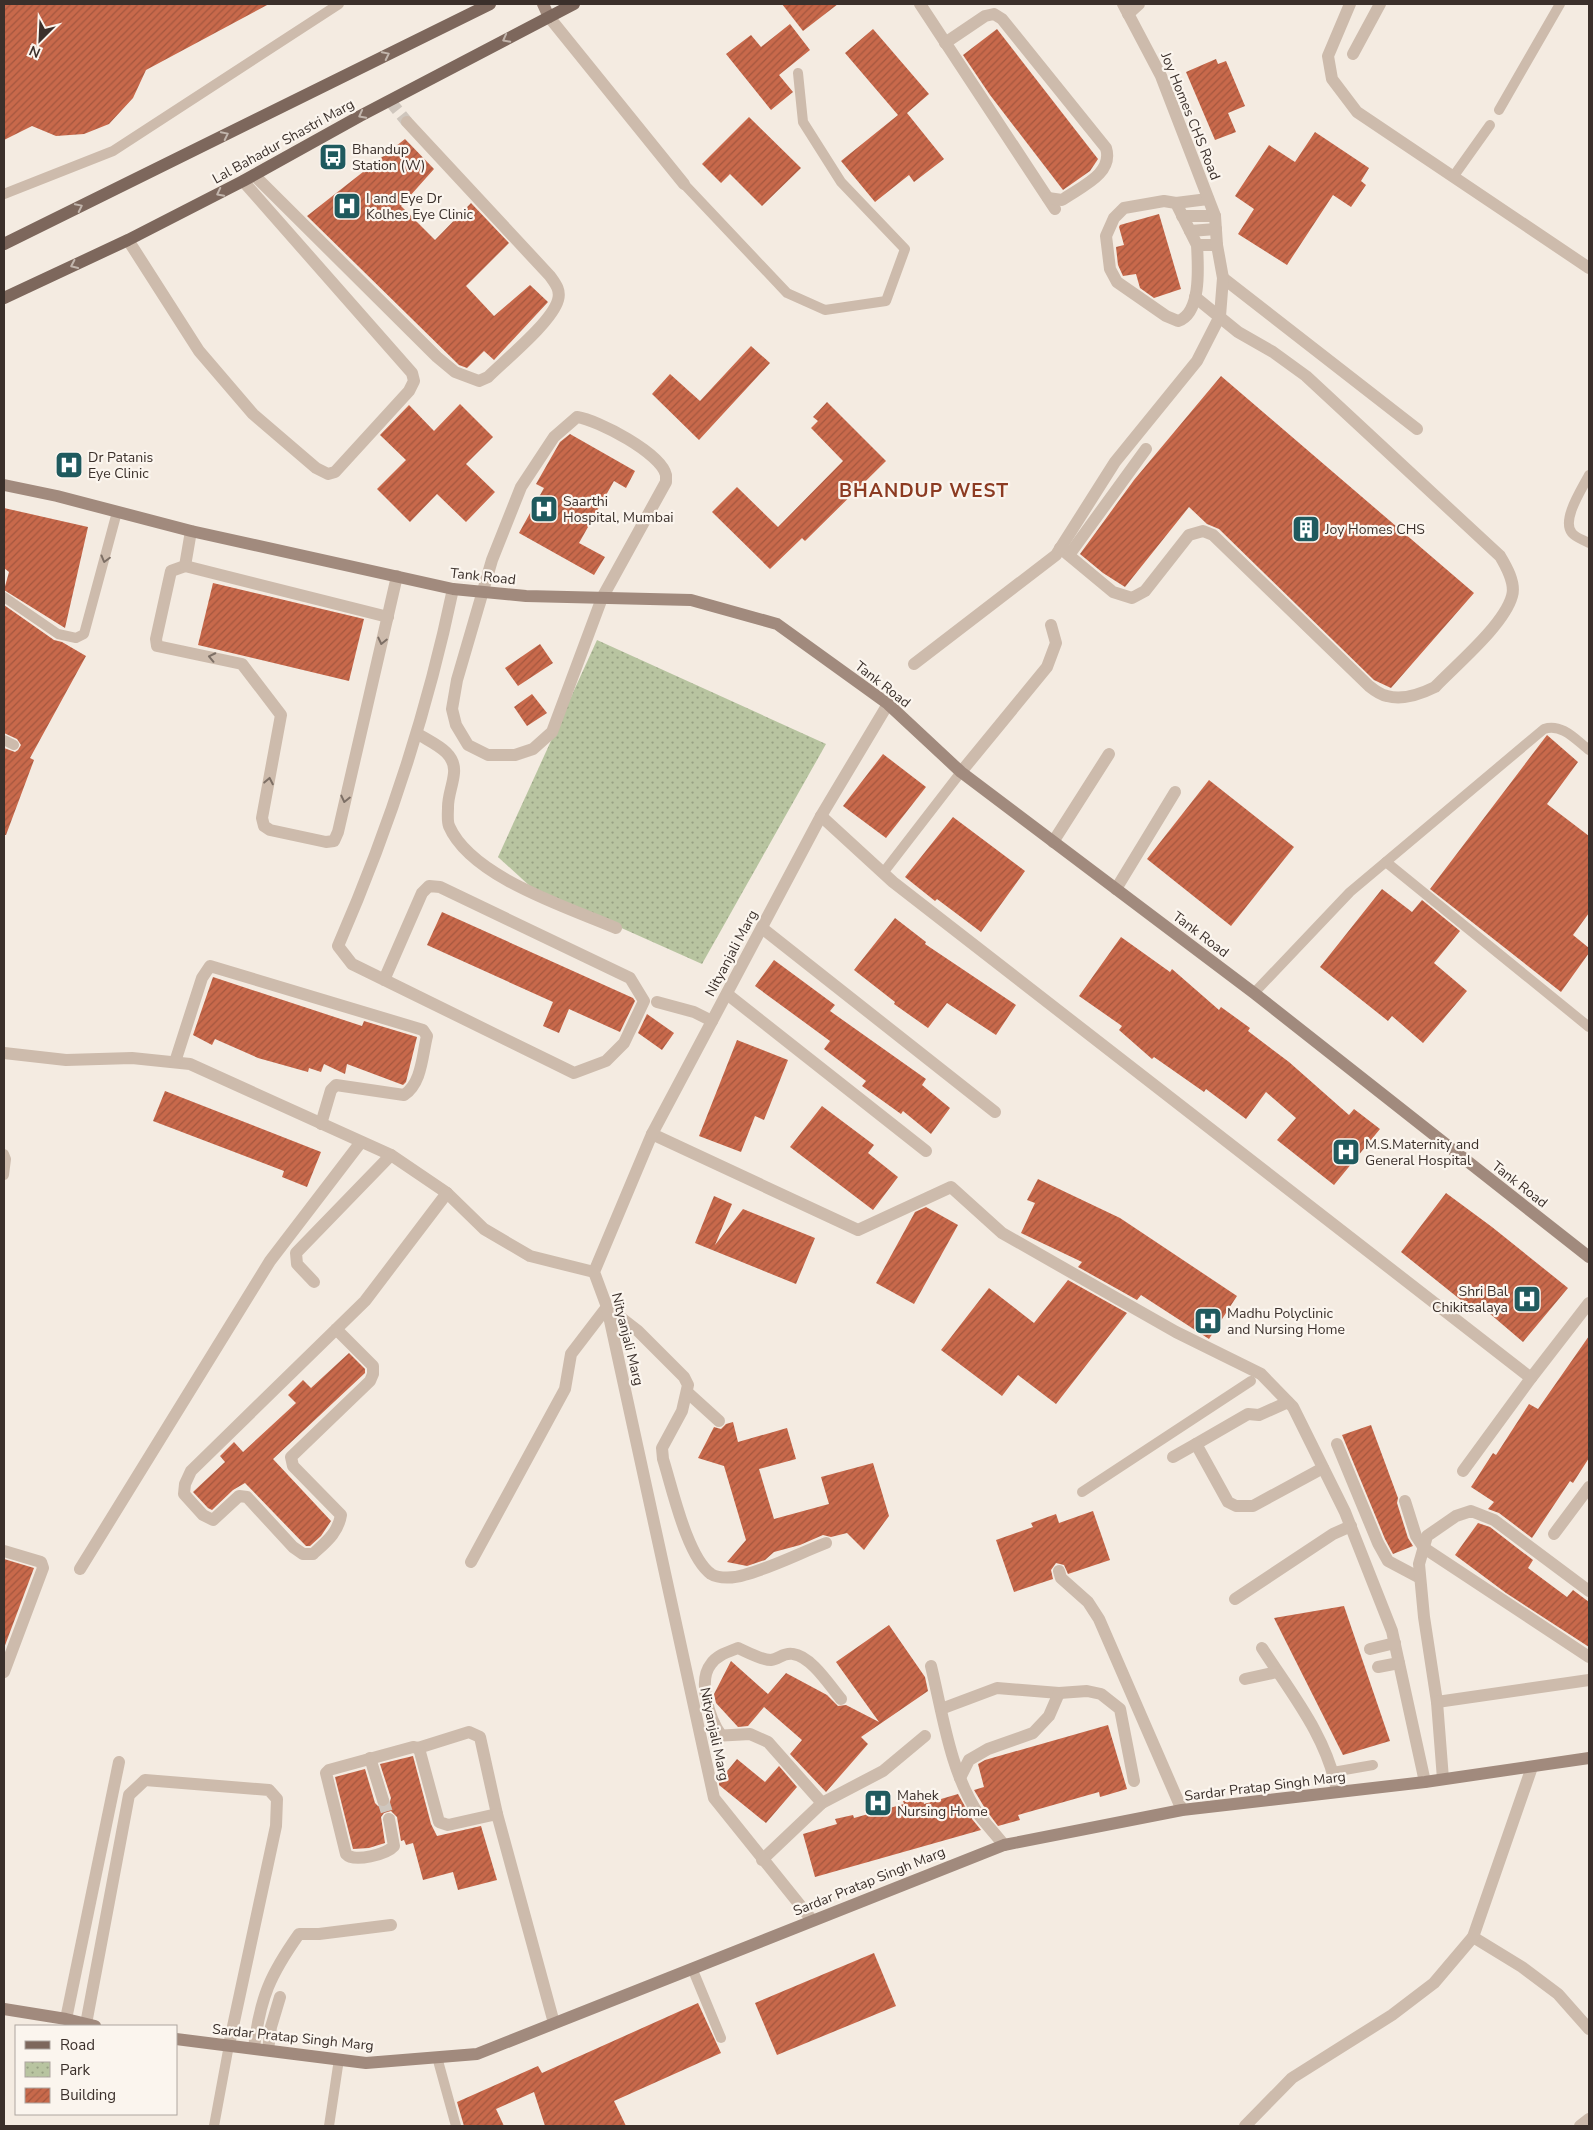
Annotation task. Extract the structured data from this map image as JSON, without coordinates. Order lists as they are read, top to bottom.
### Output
{
  "streets": {
    "main road": ["Lal Bahadur Shastri Marg"],
    "street": [
      "Joy Homes CHS Road",
      "Tank Road",
      "Nityanjali Marg",
      "Sardar Pratap Singh Marg"
    ]
  },
  "crossings": [
    ["Tank Road", "Nityanjali Marg"],
    ["Nityanjali Marg", "Sardar Pratap Singh Marg"]
  ],
  "districts": ["BHANDUP WEST"],
  "places": {
    "bus stop": ["Bhandup Station (W)"],
    "hospital": [
      "I and Eye Dr Kolhes Eye Clinic",
      "Dr Patanis Eye Clinic",
      "Saarthi Hospital, Mumbai",
      "M.S.Maternity and General Hospital",
      "Shri Bal Chikitsalaya",
      "Madhu Polyclinic and Nursing Home",
      "Mahek Nursing Home"
    ],
    "building": ["Joy Homes CHS"]
  },
  "legend": ["Road", "Park", "Building"],
  "north": "bottom left"
}
